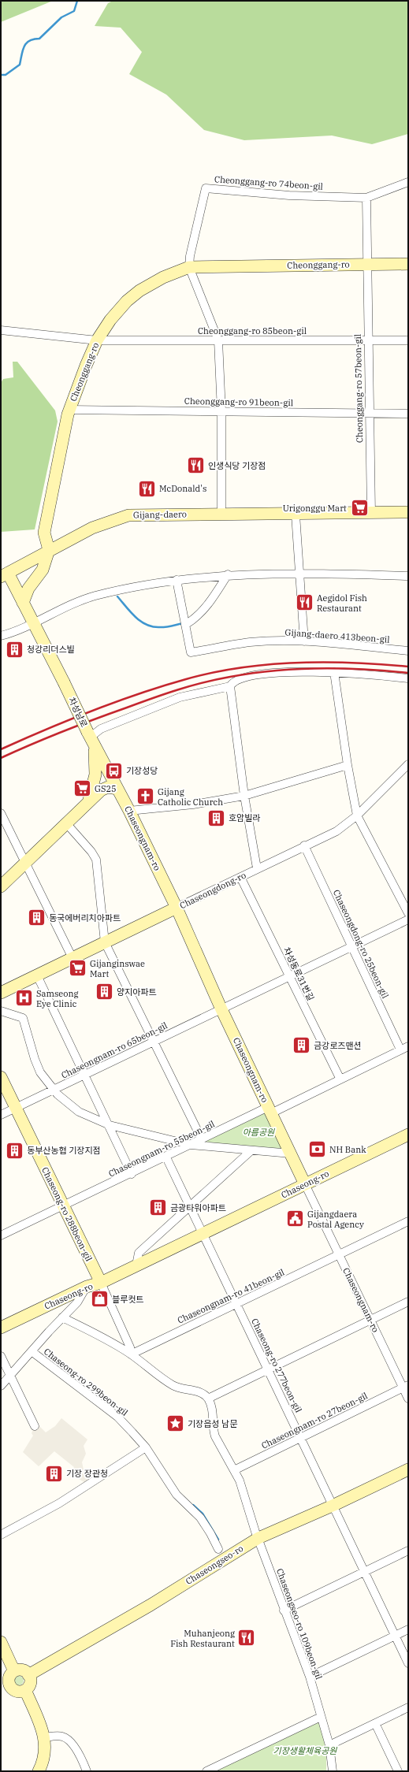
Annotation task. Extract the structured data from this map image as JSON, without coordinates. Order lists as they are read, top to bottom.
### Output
{
  "streets": {
    "street": [
      "Cheonggang-ro 74beon-gil",
      "Cheonggang-ro",
      "Cheonggang-ro 85beon-gil",
      "Cheonggang-ro 57beon-gil",
      "Cheonggang-ro 91beon-gil",
      "Gijang-daero",
      "Gijang-daero 413beon-gil",
      "차성남로",
      "Chaseongnam-ro",
      "Chaseongdong-ro",
      "Chaseongdong-ro 25beon-gil",
      "차성동로31번길",
      "Chaseongnam-ro 65beon-gil",
      "Chaseongnam-ro 55beon-gil",
      "Chaseong-ro",
      "Chaseong-ro 288beon-gil",
      "Chaseongnam-ro 41beon-gil",
      "Chaseong-ro 277beon-gil",
      "Chaseong-ro 299beon-gil",
      "Chaseongnam-ro 27beon-gil",
      "Chaseongseo-ro",
      "Chaseongseo-ro 109beon-gil"
    ]
  },
  "crossings": [
    ["Cheonggang-ro 74beon-gil", "Cheonggang-ro"],
    ["Cheonggang-ro 74beon-gil", "Cheonggang-ro 57beon-gil"],
    ["Cheonggang-ro", "Cheonggang-ro 85beon-gil"],
    ["Cheonggang-ro", "Cheonggang-ro 57beon-gil"],
    ["Cheonggang-ro", "Cheonggang-ro 91beon-gil"],
    ["Cheonggang-ro", "Gijang-daero"],
    ["Cheonggang-ro 85beon-gil", "Cheonggang-ro 57beon-gil"],
    ["Cheonggang-ro 57beon-gil", "Cheonggang-ro 91beon-gil"],
    ["Cheonggang-ro 57beon-gil", "Gijang-daero"],
    ["차성남로", "Chaseongnam-ro"],
    ["Chaseongnam-ro", "Chaseongdong-ro"],
    ["Chaseongnam-ro", "Chaseongnam-ro 65beon-gil"],
    ["Chaseongnam-ro", "Chaseongnam-ro 55beon-gil"],
    ["Chaseongnam-ro", "Chaseong-ro"],
    ["Chaseongnam-ro", "Chaseongnam-ro 41beon-gil"],
    ["Chaseongnam-ro", "Chaseongnam-ro 27beon-gil"],
    ["Chaseongdong-ro", "Chaseongdong-ro 25beon-gil"],
    ["Chaseongdong-ro", "차성동로31번길"],
    ["Chaseongdong-ro 25beon-gil", "Chaseongnam-ro 65beon-gil"],
    ["Chaseongdong-ro 25beon-gil", "Chaseongnam-ro 55beon-gil"],
    ["차성동로31번길", "Chaseongnam-ro 65beon-gil"],
    ["차성동로31번길", "Chaseongnam-ro 55beon-gil"],
    ["Chaseongnam-ro 65beon-gil", "Chaseong-ro 288beon-gil"],
    ["Chaseongnam-ro 55beon-gil", "Chaseong-ro 288beon-gil"],
    ["Chaseong-ro", "Chaseong-ro 288beon-gil"],
    ["Chaseong-ro", "Chaseong-ro 277beon-gil"],
    ["Chaseongnam-ro 41beon-gil", "Chaseong-ro 277beon-gil"],
    ["Chaseong-ro 277beon-gil", "Chaseongnam-ro 27beon-gil"],
    ["Chaseong-ro 277beon-gil", "Chaseongseo-ro"],
    ["Chaseongnam-ro 27beon-gil", "Chaseongseo-ro 109beon-gil"],
    ["Chaseongseo-ro", "Chaseongseo-ro 109beon-gil"]
  ],
  "parks": ["아름공원", "기장생활체육공원"],
  "places": {
    "restaurant": [
      "인생식당 기장점",
      "McDonald's",
      "Aegidol Fish Restaurant",
      "Muhanjeong Fish Restaurant"
    ],
    "supermarket": ["Urigonggu Mart", "GS25", "Gijanginswae Mart"],
    "building": [
      "청강리더스빌",
      "호암빌라",
      "동국에버리치아파트",
      "양지아파트",
      "금강로즈맨션",
      "동부산농협 기장지점",
      "금광타워아파트",
      "기장 장관청"
    ],
    "bus stop": ["기장성당"],
    "church": ["Gijang Catholic Church"],
    "hospital": ["Samseong Eye Clinic"],
    "bank": ["NH Bank"],
    "public building": ["Gijangdaera Postal Agency"],
    "shop": ["블루컷트"],
    "place": ["기장읍성 남문"]
  }
}
